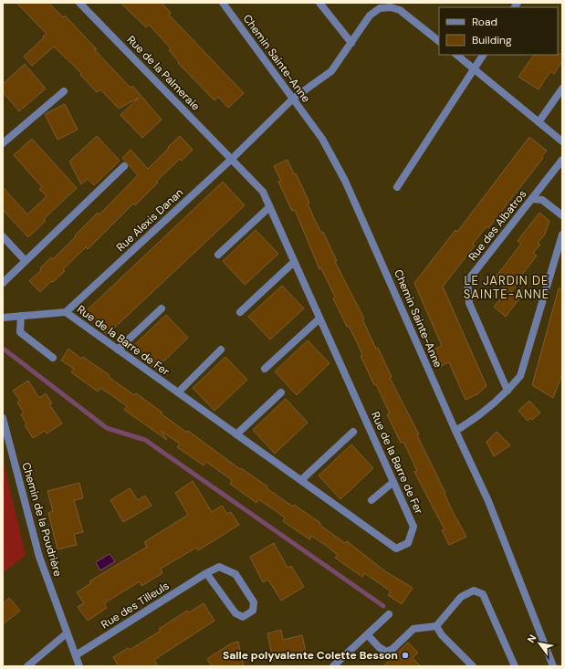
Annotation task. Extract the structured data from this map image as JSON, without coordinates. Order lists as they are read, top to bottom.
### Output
{
  "streets": {
    "street": [
      "Chemin Sainte-Anne",
      "Rue de la Palmeraie",
      "Rue Alexis Danan",
      "Rue des Albatros",
      "Rue de la Barre de Fer",
      "Chemin de la Poudrière",
      "Rue des Tilleuls"
    ]
  },
  "crossings": [
    ["Chemin Sainte-Anne", "Rue Alexis Danan"],
    ["Rue de la Palmeraie", "Rue Alexis Danan"],
    ["Rue de la Palmeraie", "Rue de la Barre de Fer"],
    ["Rue Alexis Danan", "Rue de la Barre de Fer"],
    ["Chemin de la Poudrière", "Rue des Tilleuls"]
  ],
  "districts": ["LE JARDIN DE SAINTE-ANNE"],
  "places": ["Salle polyvalente Colette Besson"],
  "legend": ["Road", "Building"],
  "north": "top left"
}
